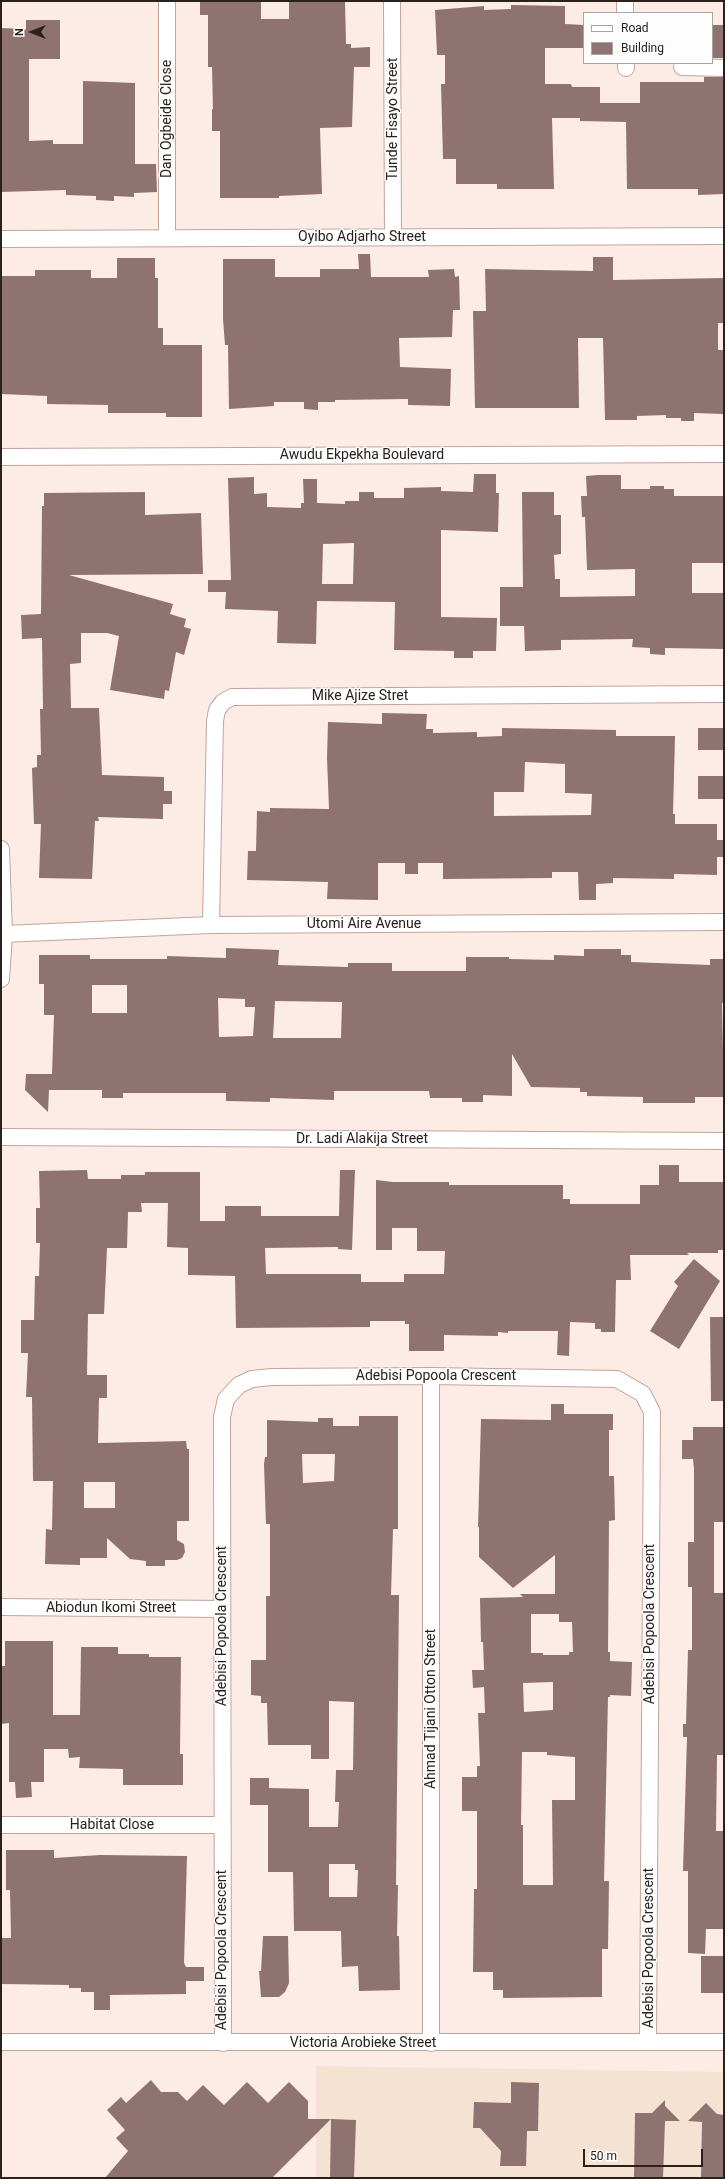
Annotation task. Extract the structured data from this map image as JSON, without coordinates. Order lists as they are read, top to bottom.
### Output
{
  "streets": {
    "street": [
      "Dan Ogbeide Close",
      "Tunde Fisayo Street",
      "Oyibo Adjarho Street",
      "Awudu Ekpekha Boulevard",
      "Mike Ajize Stret",
      "Utomi Aire Avenue",
      "Dr. Ladi Alakija Street",
      "Adebisi Popoola Crescent",
      "Abiodun Ikomi Street",
      "Ahmad Tijani Otton Street",
      "Habitat Close",
      "Victoria Arobieke Street"
    ]
  },
  "crossings": [
    ["Dan Ogbeide Close", "Oyibo Adjarho Street"],
    ["Tunde Fisayo Street", "Oyibo Adjarho Street"],
    ["Mike Ajize Stret", "Utomi Aire Avenue"],
    ["Adebisi Popoola Crescent", "Abiodun Ikomi Street"],
    ["Adebisi Popoola Crescent", "Ahmad Tijani Otton Street"],
    ["Adebisi Popoola Crescent", "Habitat Close"],
    ["Adebisi Popoola Crescent", "Victoria Arobieke Street"],
    ["Ahmad Tijani Otton Street", "Victoria Arobieke Street"]
  ],
  "legend": ["Road", "Building"],
  "scale_bar": "50 m",
  "north": "left"
}
